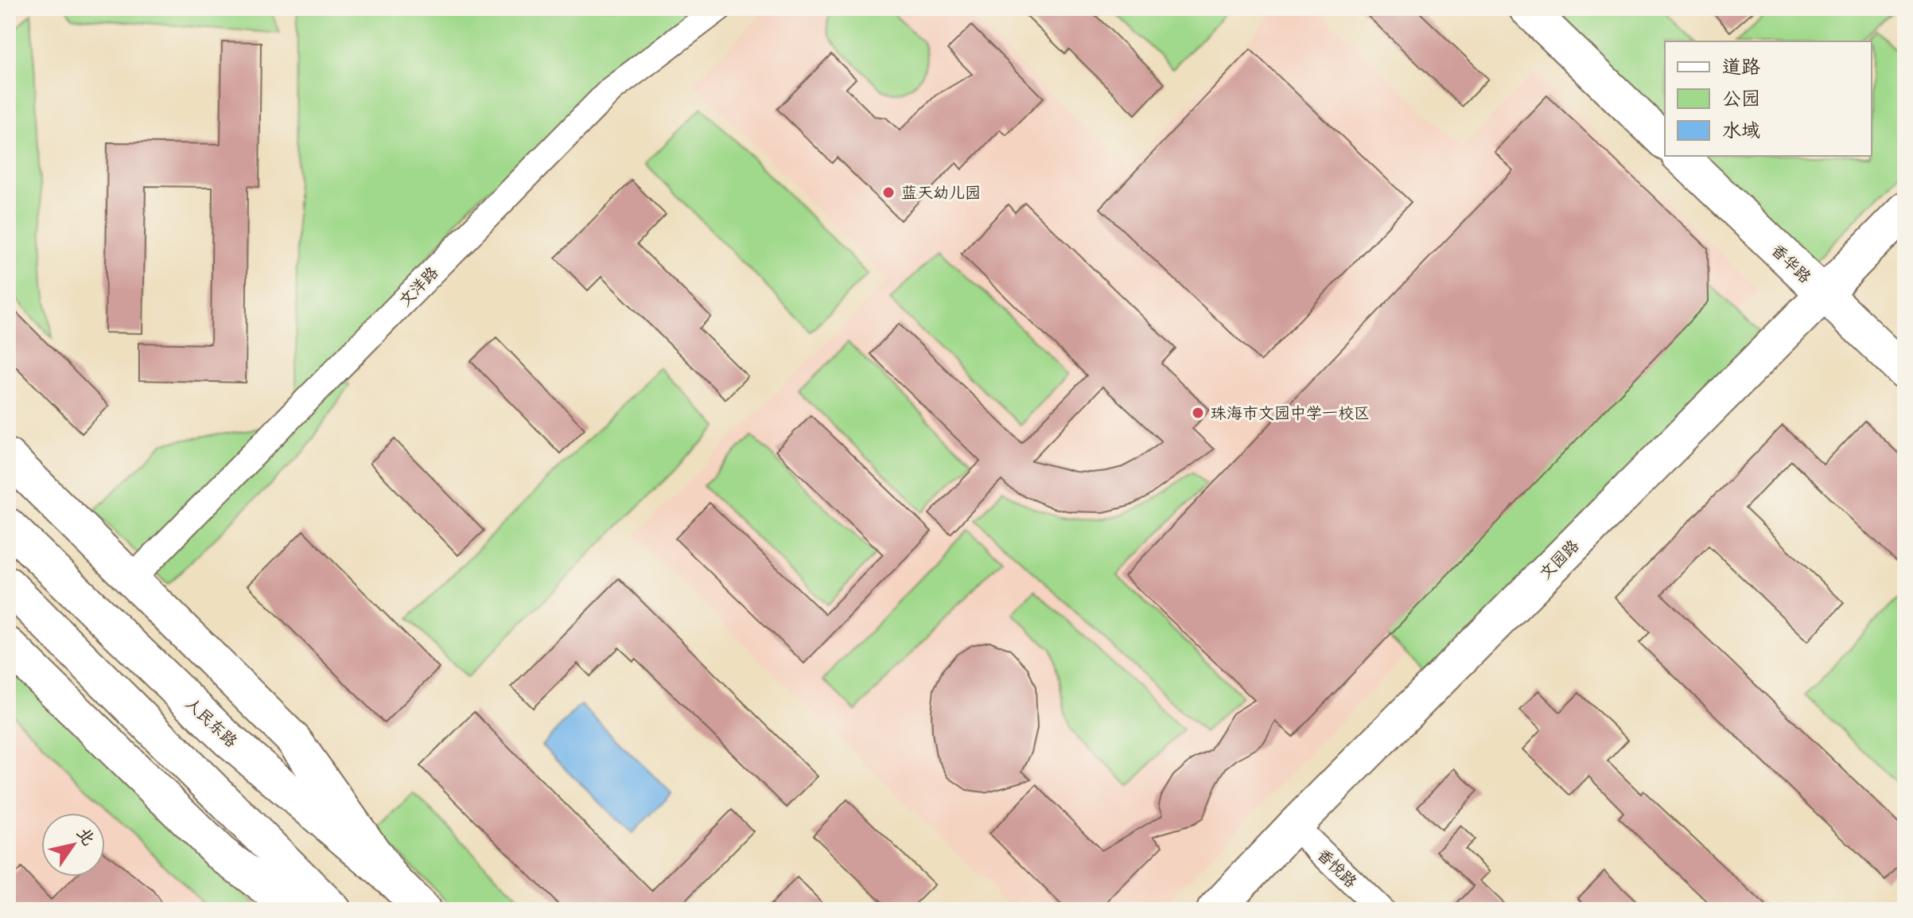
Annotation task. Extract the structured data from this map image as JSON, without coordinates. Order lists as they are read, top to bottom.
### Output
{
  "streets": {
    "main road": ["香华路", "文园路", "人民东路"],
    "street": ["文洋路", "香悅路"]
  },
  "crossings": [
    ["香华路", "文园路"],
    ["文园路", "香悅路"]
  ],
  "places": ["蓝天幼儿园", "珠海市文园中学一校区"],
  "legend": ["道路", "公园", "水域"],
  "north": "top right"
}
